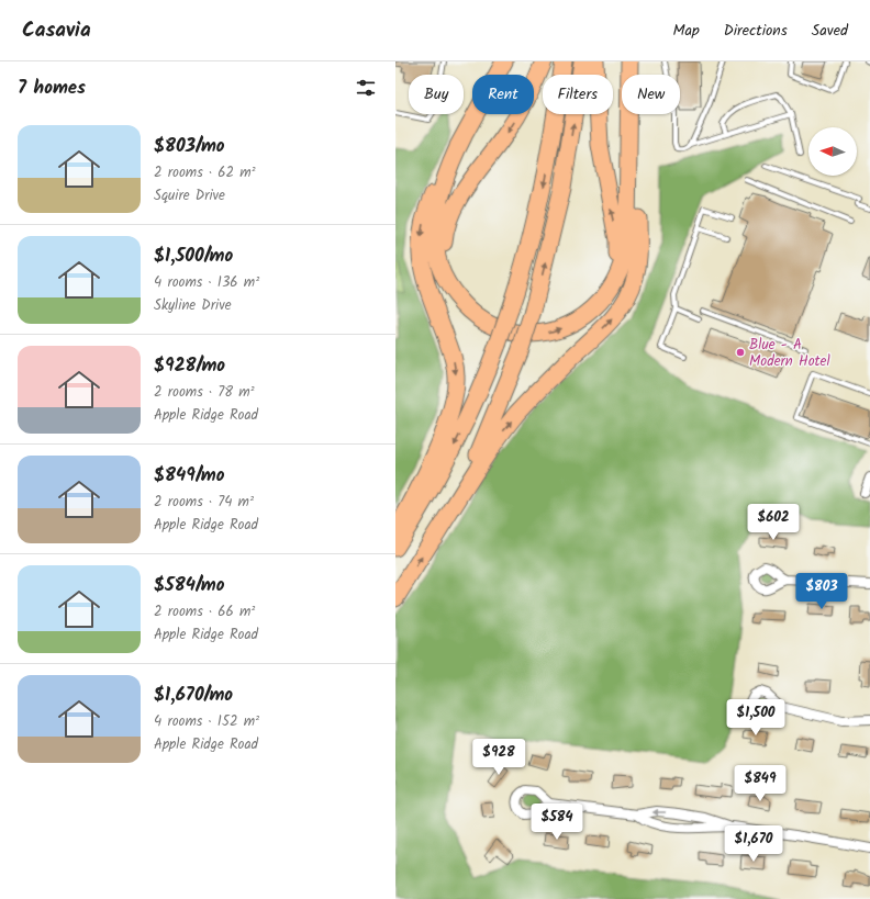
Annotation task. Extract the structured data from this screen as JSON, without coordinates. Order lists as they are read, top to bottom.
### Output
{
  "places": ["Blue - A Modern Hotel"],
  "north": "left",
  "page": {
    "header": "Casavia",
    "nav": ["Map", "Directions", "Saved"],
    "heading": "7 homes",
    "chip": [
      "Buy",
      "Rent",
      "Filters",
      "New"
    ],
    "list": [
      {
        "name": "$803/mo",
        "note": "2 rooms · 62 m² · Squire Drive"
      },
      {
        "name": "$1,500/mo",
        "note": "4 rooms · 136 m² · Skyline Drive"
      },
      {
        "name": "$928/mo",
        "note": "2 rooms · 78 m² · Apple Ridge Road"
      },
      {
        "name": "$849/mo",
        "note": "2 rooms · 74 m² · Apple Ridge Road"
      },
      {
        "name": "$584/mo",
        "note": "2 rooms · 66 m² · Apple Ridge Road"
      },
      {
        "name": "$1,670/mo",
        "note": "4 rooms · 152 m² · Apple Ridge Road"
      }
    ],
    "price": [
      "$602",
      "$803",
      "$1,500",
      "$928",
      "$849",
      "$584",
      "$1,670"
    ]
  }
}
